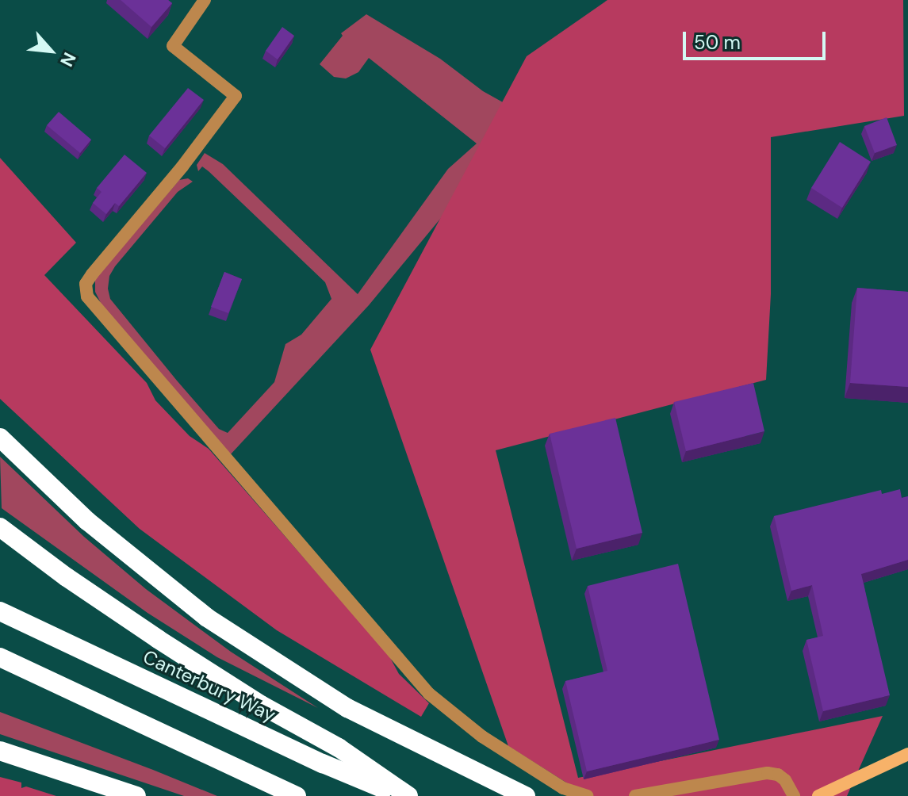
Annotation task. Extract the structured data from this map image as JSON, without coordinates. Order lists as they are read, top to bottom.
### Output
{
  "streets": {
    "highway": ["Canterbury Way"]
  },
  "scale_bar": "50 m",
  "north": "bottom right"
}
